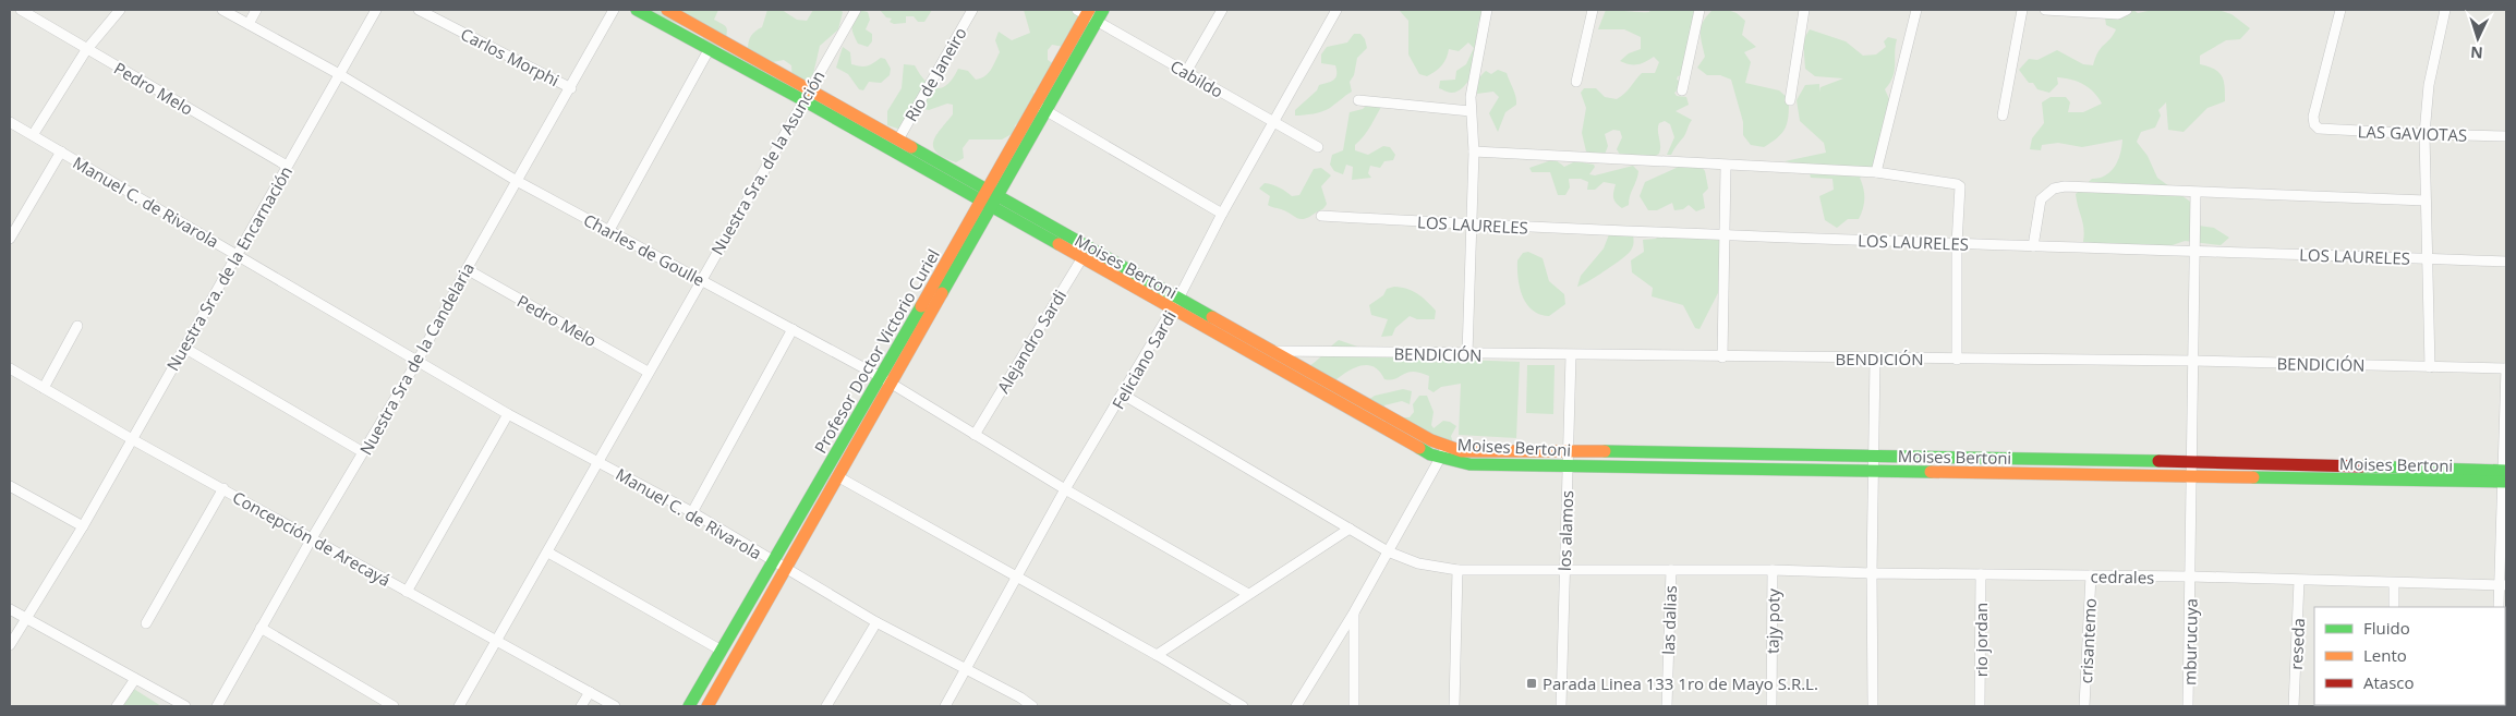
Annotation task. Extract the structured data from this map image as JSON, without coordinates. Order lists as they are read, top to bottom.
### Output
{
  "streets": {
    "street": [
      "Carlos Morphi",
      "Rio de Janeiro",
      "Cabildo",
      "Pedro Melo",
      "LAS GAVIOTAS",
      "Nuestra Sra. de la Asunción",
      "Manuel C. de Rivarola",
      "LOS LAURELES",
      "Charles de Goulle",
      "Moises Bertoni",
      "Nuestra Sra. de la Encarnación",
      "Alejandro Sardi",
      "Profesor Doctor Victorio Curiel",
      "BENDICIÓN",
      "Nuestra Sra de la Candelaria",
      "Feliciano Sardi",
      "los alamos",
      "Concepción de Arecayá",
      "cedrales",
      "las dalias",
      "tajy poty",
      "rio jordan",
      "crisantemo",
      "mburucuya",
      "reseda"
    ]
  },
  "crossings": [
    ["Carlos Morphi", "Nuestra Sra de la Candelaria"],
    ["Rio de Janeiro", "Moises Bertoni"],
    ["Cabildo", "Profesor Doctor Victorio Curiel"],
    ["Cabildo", "Feliciano Sardi"],
    ["Pedro Melo", "Nuestra Sra. de la Asunción"],
    ["Pedro Melo", "Nuestra Sra. de la Encarnación"],
    ["Pedro Melo", "Nuestra Sra de la Candelaria"],
    ["Nuestra Sra. de la Asunción", "Manuel C. de Rivarola"],
    ["Nuestra Sra. de la Asunción", "Charles de Goulle"],
    ["Nuestra Sra. de la Asunción", "Moises Bertoni"],
    ["Manuel C. de Rivarola", "Nuestra Sra. de la Encarnación"],
    ["Manuel C. de Rivarola", "Profesor Doctor Victorio Curiel"],
    ["Manuel C. de Rivarola", "Nuestra Sra de la Candelaria"],
    ["LOS LAURELES", "mburucuya"],
    ["Charles de Goulle", "Nuestra Sra. de la Encarnación"],
    ["Charles de Goulle", "Alejandro Sardi"],
    ["Charles de Goulle", "Profesor Doctor Victorio Curiel"],
    ["Charles de Goulle", "Nuestra Sra de la Candelaria"],
    ["Charles de Goulle", "Feliciano Sardi"],
    ["Moises Bertoni", "Alejandro Sardi"],
    ["Moises Bertoni", "Profesor Doctor Victorio Curiel"],
    ["Moises Bertoni", "BENDICIÓN"],
    ["Moises Bertoni", "Feliciano Sardi"],
    ["Moises Bertoni", "los alamos"],
    ["Moises Bertoni", "mburucuya"],
    ["Nuestra Sra. de la Encarnación", "Concepción de Arecayá"],
    ["BENDICIÓN", "los alamos"],
    ["BENDICIÓN", "mburucuya"],
    ["Nuestra Sra de la Candelaria", "Concepción de Arecayá"],
    ["cedrales", "las dalias"],
    ["cedrales", "rio jordan"],
    ["cedrales", "crisantemo"],
    ["cedrales", "mburucuya"],
    ["cedrales", "reseda"],
    ["las dalias", "tajy poty"]
  ],
  "places": {
    "transit": ["Parada Linea 133 1ro de Mayo S.R.L."]
  },
  "legend": ["Fluido", "Lento", "Atasco"],
  "north": "bottom"
}
